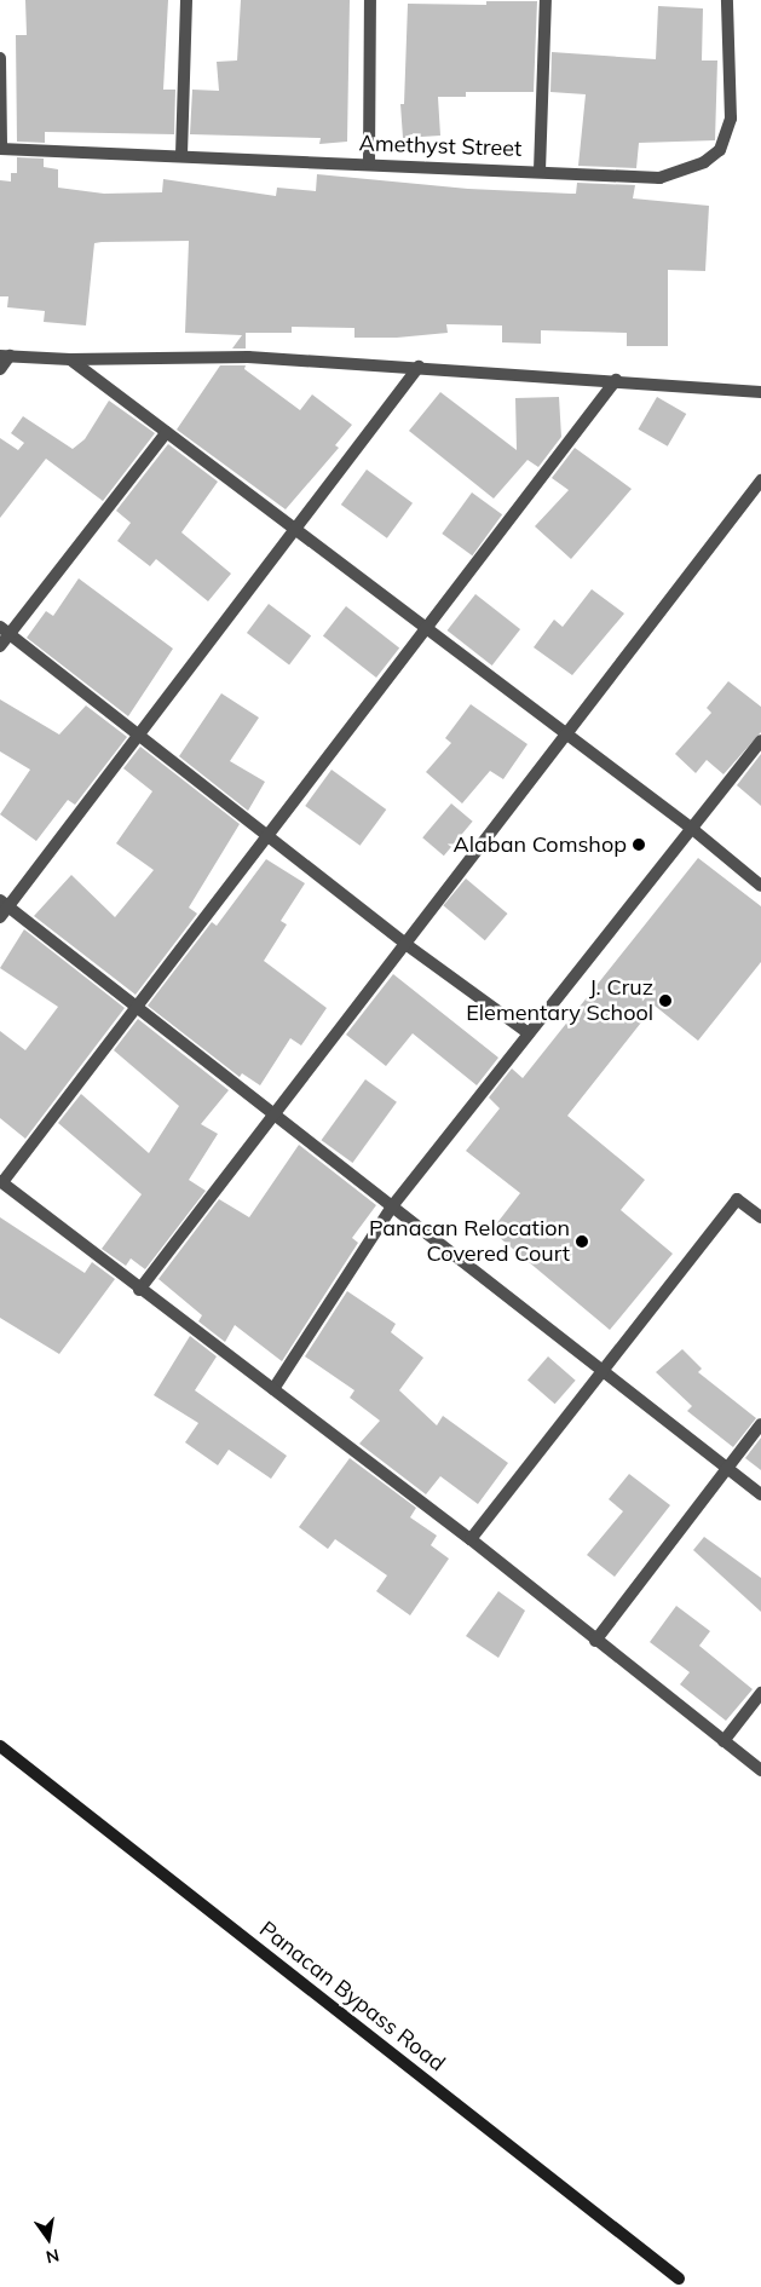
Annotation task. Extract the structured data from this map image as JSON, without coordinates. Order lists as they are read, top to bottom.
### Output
{
  "streets": {
    "main road": ["Panacan Bypass Road"],
    "street": ["Amethyst Street"]
  },
  "places": ["Alaban Comshop", "J. Cruz Elementary School", "Panacan Relocation Covered Court"],
  "north": "bottom"
}
